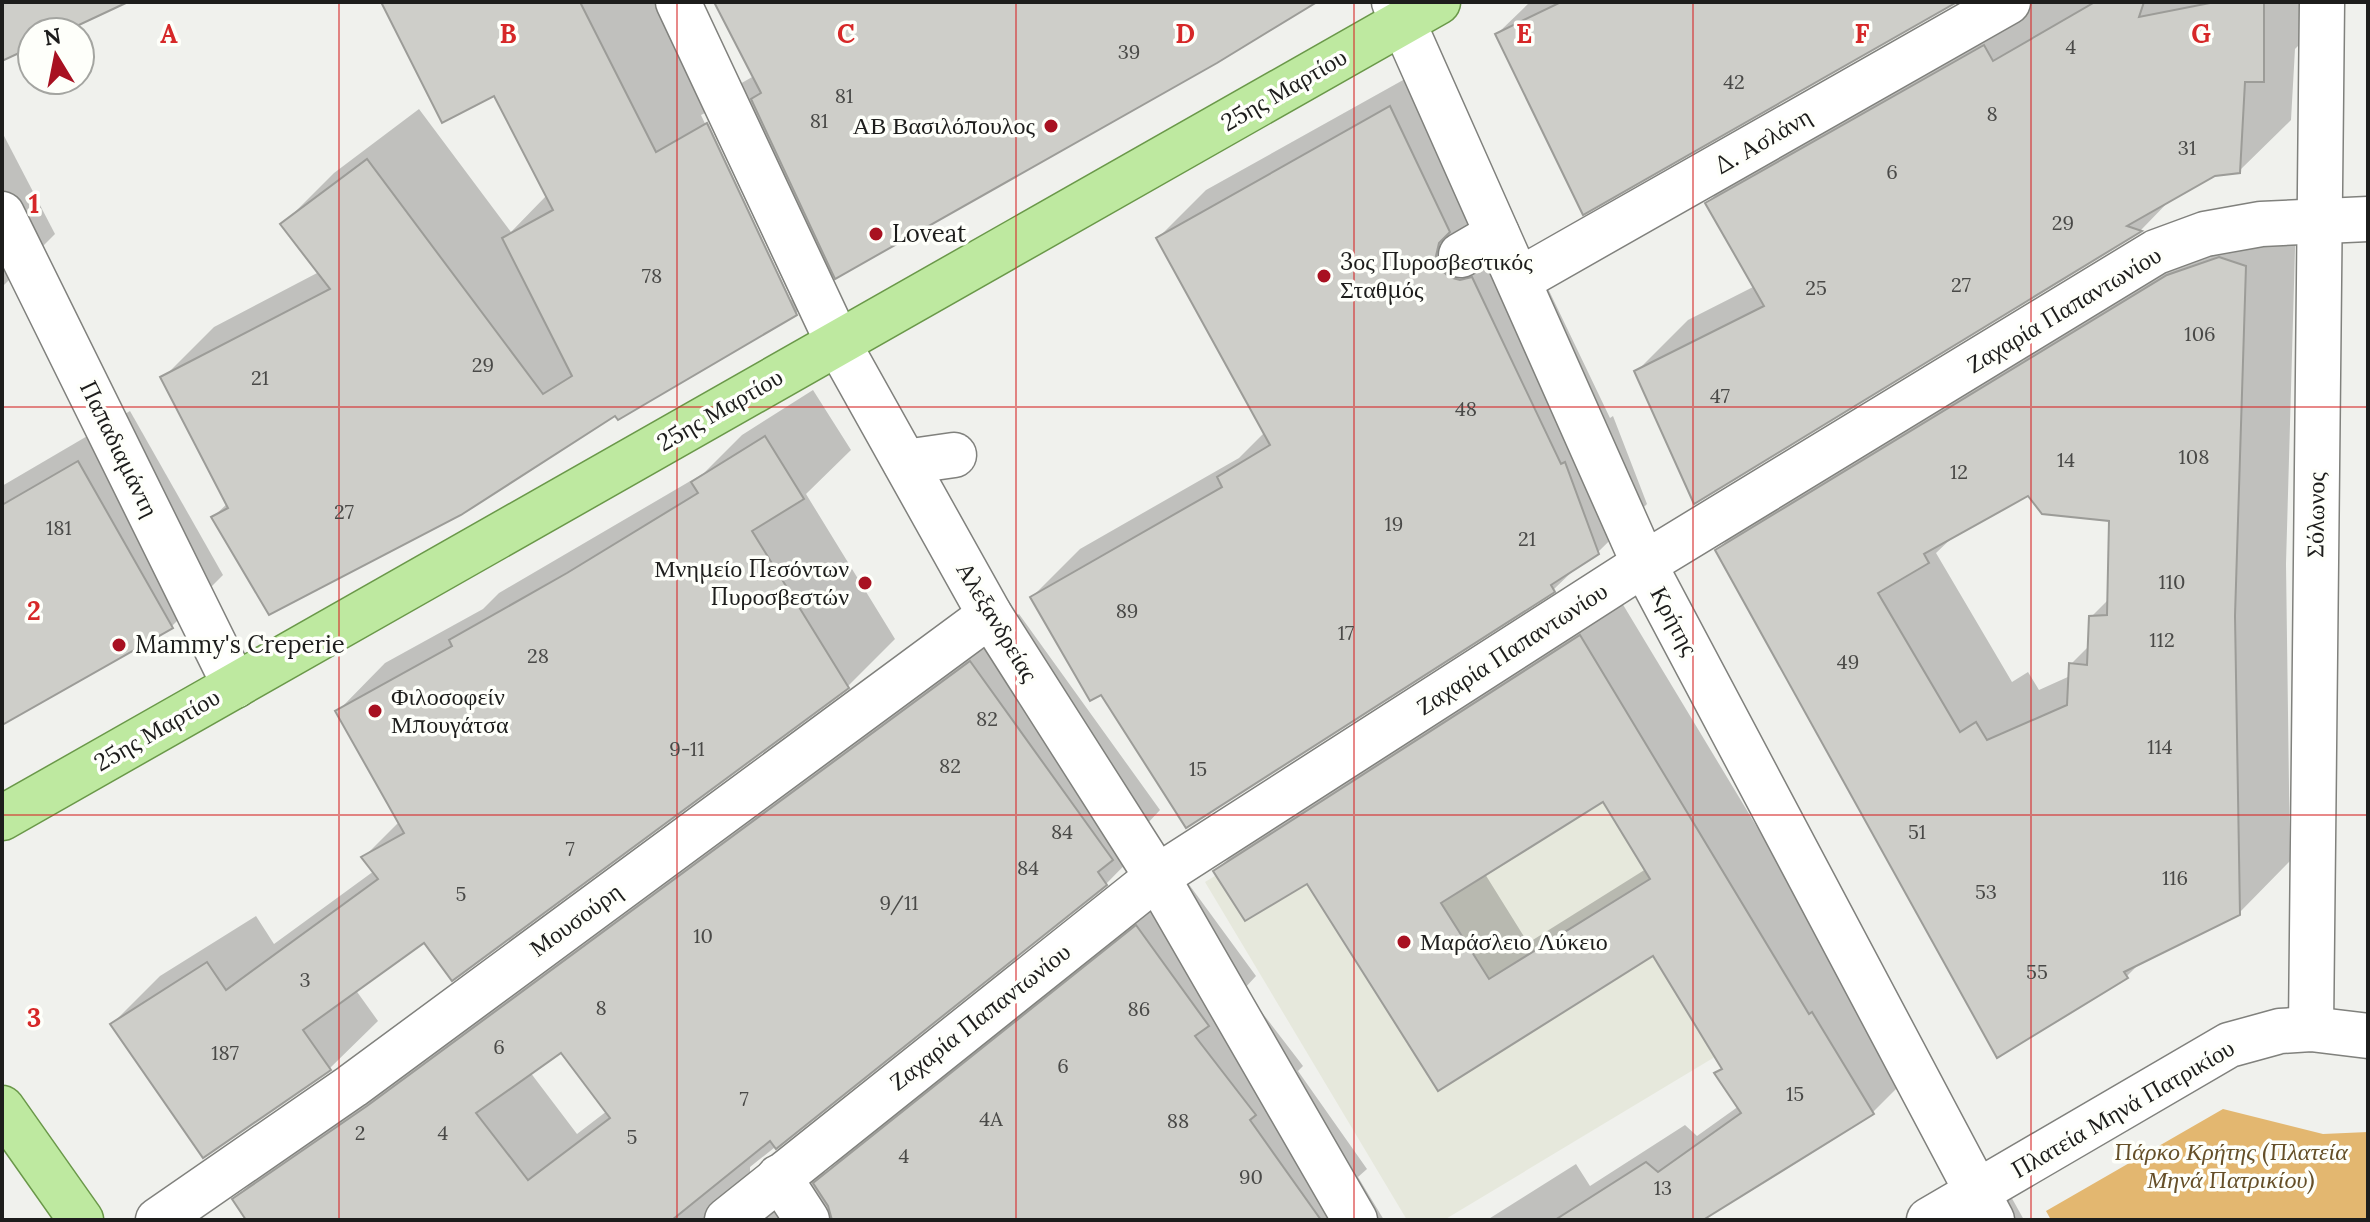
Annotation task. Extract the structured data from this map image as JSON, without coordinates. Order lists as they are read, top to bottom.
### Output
{
  "streets": {
    "main road": ["25ης Μαρτίου"],
    "street": [
      "Δ. Ασλάνη",
      "Ζαχαρία Παπαντωνίου",
      "Παπαδιαμάντη",
      "Σόλωνος",
      "Κρήτης",
      "Αλεξανδρείας",
      "Μουσούρη",
      "Πλατεία Μηνά Πατρικίου"
    ]
  },
  "crossings": [
    ["25ης Μαρτίου", "Παπαδιαμάντη"],
    ["25ης Μαρτίου", "Κρήτης"],
    ["25ης Μαρτίου", "Αλεξανδρείας"],
    ["Δ. Ασλάνη", "Κρήτης"],
    ["Ζαχαρία Παπαντωνίου", "Σόλωνος"],
    ["Ζαχαρία Παπαντωνίου", "Κρήτης"],
    ["Ζαχαρία Παπαντωνίου", "Αλεξανδρείας"],
    ["Σόλωνος", "Πλατεία Μηνά Πατρικίου"],
    ["Κρήτης", "Πλατεία Μηνά Πατρικίου"],
    ["Αλεξανδρείας", "Μουσούρη"]
  ],
  "parks": ["Πάρκο Κρήτης (Πλατεία Μηνά Πατρικίου)"],
  "places": [
    "ΑΒ Βασιλόπουλος",
    "Loveat",
    "3ος Πυροσβεστικός Σταθμός",
    "Μνημείο Πεσόντων Πυροσβεστών",
    "Mammy's Creperie",
    "Φιλοσοφείν Μπουγάτσα",
    "Μαράσλειο Λύκειο"
  ],
  "house_numbers": [
    "4",
    "39",
    "42",
    "81",
    "8",
    "81",
    "31",
    "6",
    "29",
    "78",
    "27",
    "25",
    "106",
    "29",
    "21",
    "47",
    "48",
    "108",
    "14",
    "12",
    "27",
    "19",
    "181",
    "21",
    "110",
    "89",
    "17",
    "112",
    "28",
    "49",
    "82",
    "114",
    "9-11",
    "82",
    "15",
    "84",
    "51",
    "7",
    "84",
    "116",
    "53",
    "5",
    "9/11",
    "10",
    "55",
    "3",
    "8",
    "86",
    "6",
    "187",
    "6",
    "15",
    "7",
    "4A",
    "88",
    "2",
    "4",
    "5",
    "4",
    "90",
    "13"
  ],
  "north": "top",
  "grid": {
    "columns": [
      "A",
      "B",
      "C",
      "D",
      "E",
      "F",
      "G"
    ],
    "rows": ["1", "2", "3"]
  }
}
